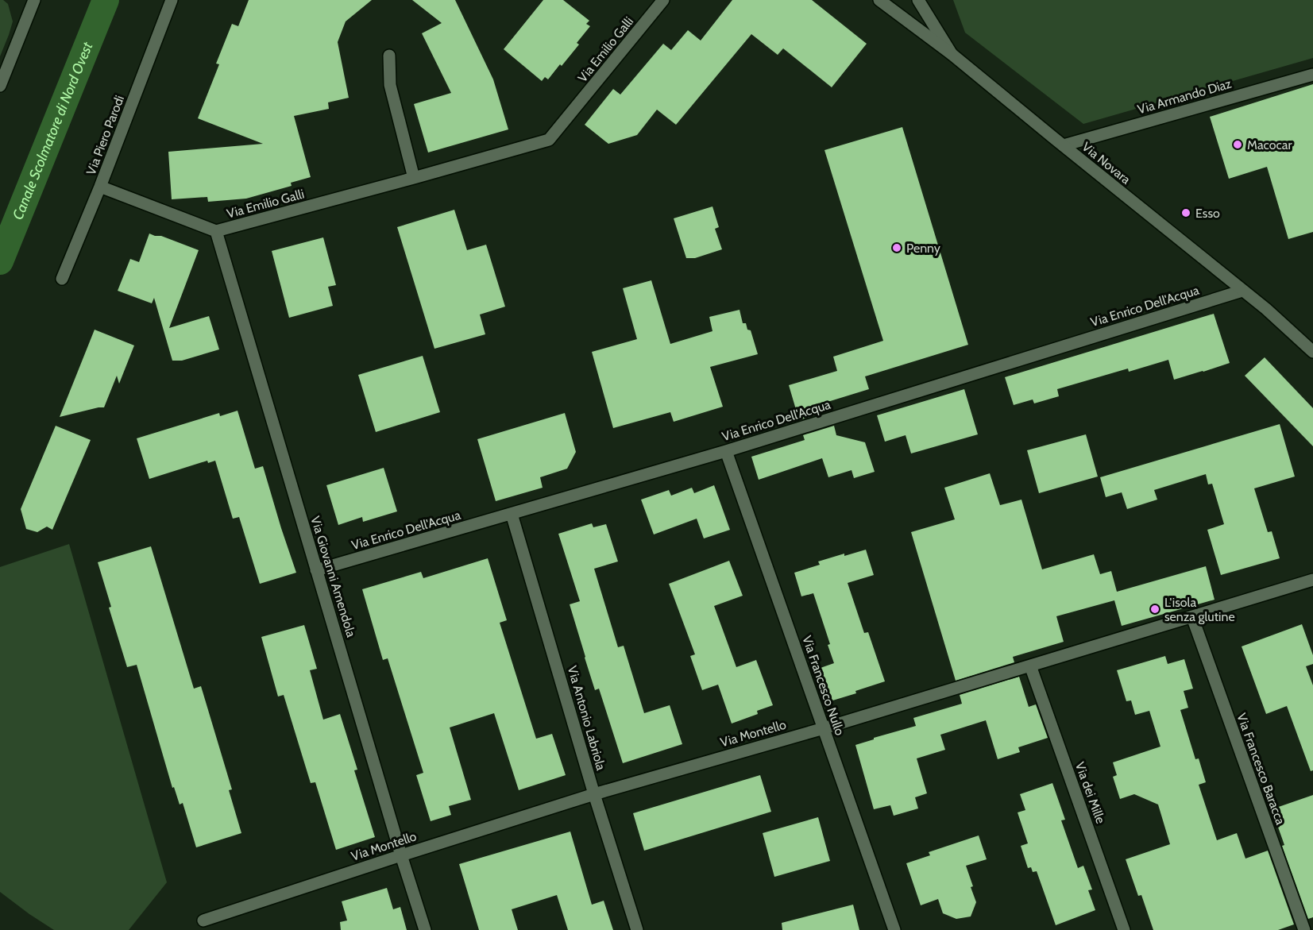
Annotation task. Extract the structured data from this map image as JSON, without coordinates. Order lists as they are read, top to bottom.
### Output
{
  "streets": {
    "street": [
      "Via Emilio Galli",
      "Via Armando Diaz",
      "Via Piero Parodi",
      "Via Novara",
      "Via Enrico Dell'Acqua",
      "Via Giovanni Amendola",
      "Via Francesco Nullo",
      "Via Antonio Labriola",
      "Via Montello",
      "Via Francesco Baracca",
      "Via dei Mille"
    ]
  },
  "crossings": [
    ["Via Emilio Galli", "Via Piero Parodi"],
    ["Via Emilio Galli", "Via Giovanni Amendola"],
    ["Via Armando Diaz", "Via Novara"],
    ["Via Novara", "Via Enrico Dell'Acqua"],
    ["Via Enrico Dell'Acqua", "Via Giovanni Amendola"],
    ["Via Enrico Dell'Acqua", "Via Francesco Nullo"],
    ["Via Enrico Dell'Acqua", "Via Antonio Labriola"],
    ["Via Giovanni Amendola", "Via Montello"],
    ["Via Francesco Nullo", "Via Montello"],
    ["Via Antonio Labriola", "Via Montello"],
    ["Via Montello", "Via Francesco Baracca"],
    ["Via Montello", "Via dei Mille"]
  ],
  "water": ["Canale Scolmatore di Nord Ovest"],
  "places": [
    "Macocar",
    "Esso",
    "Penny",
    "L'isola senza glutine"
  ]
}
